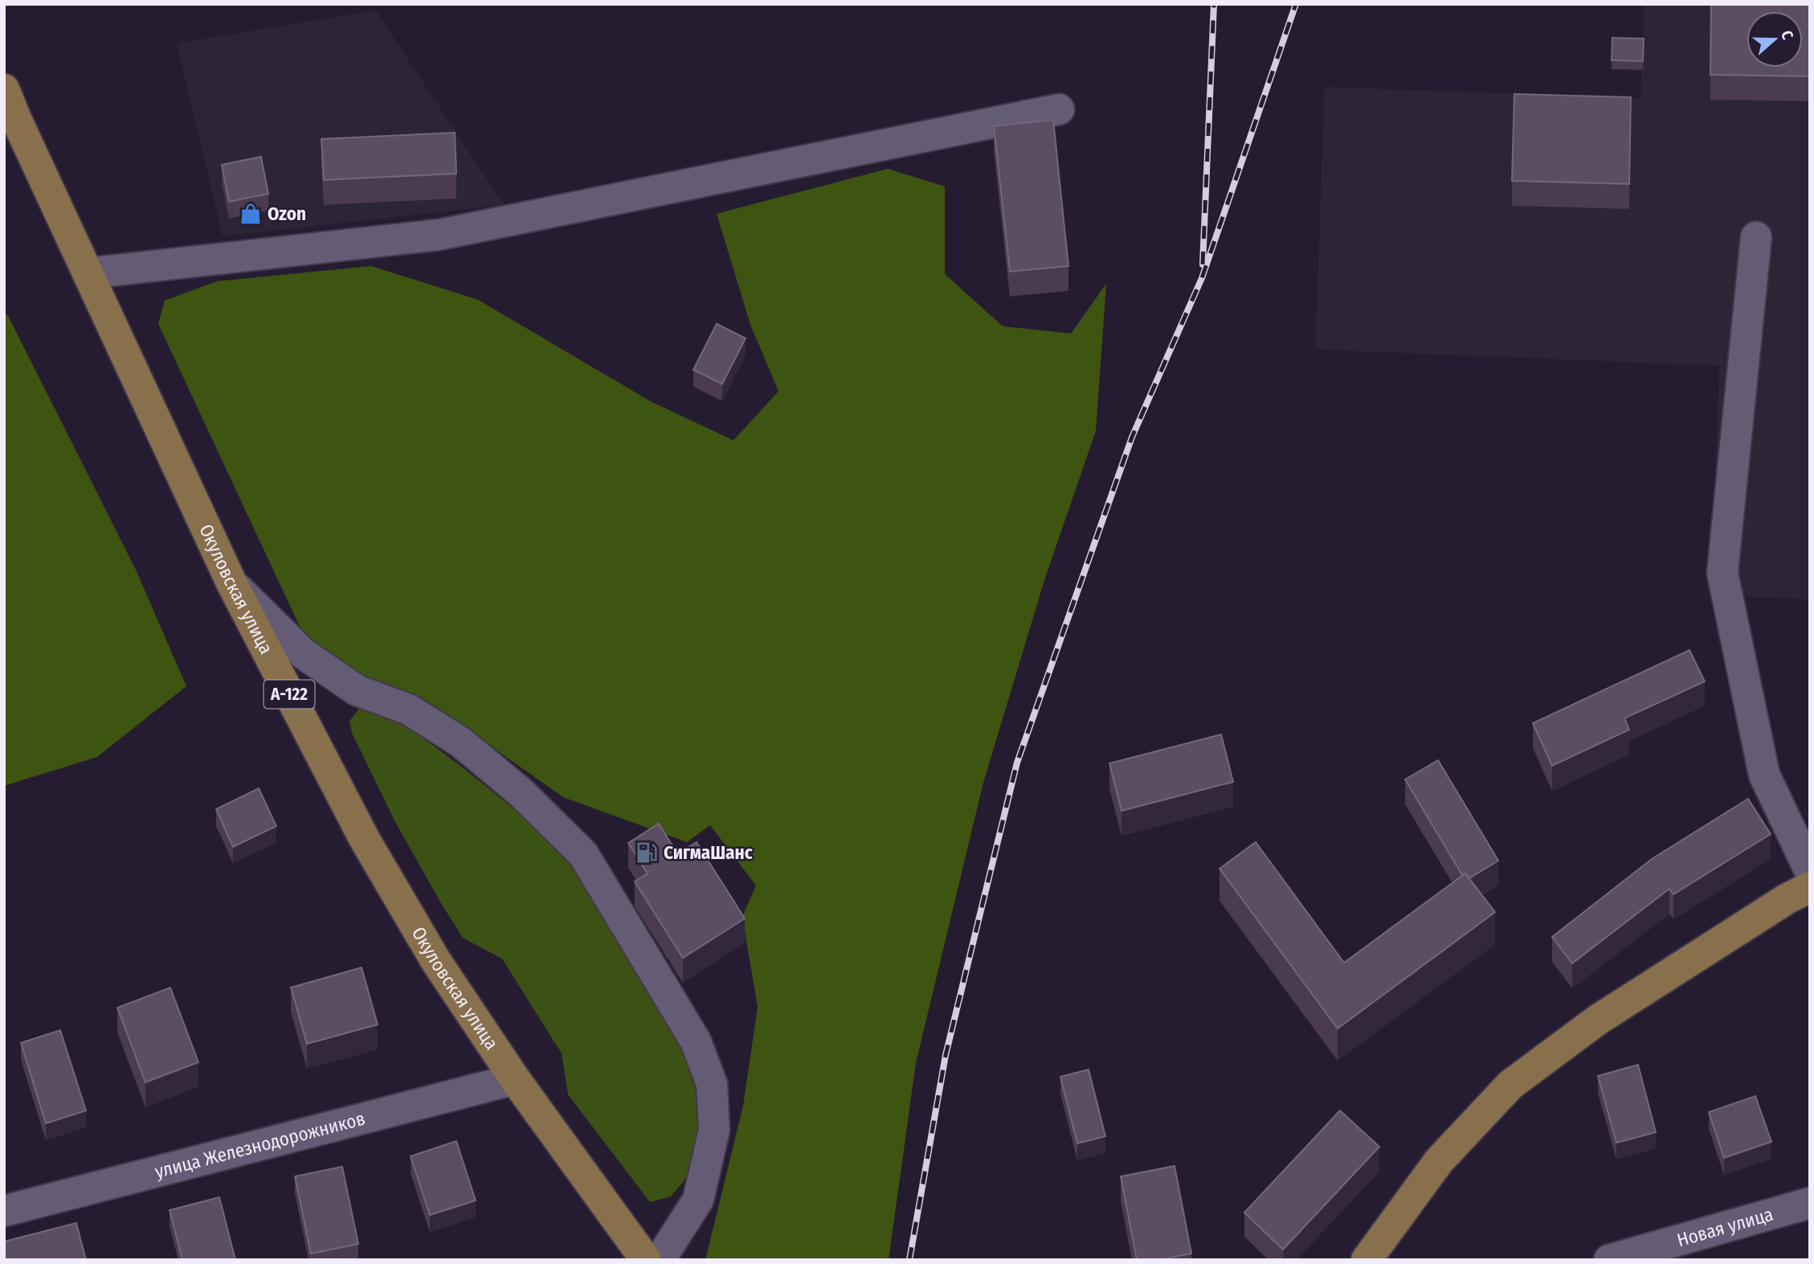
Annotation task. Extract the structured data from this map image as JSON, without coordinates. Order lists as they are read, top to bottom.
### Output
{
  "streets": {
    "main road": ["Окуловская улица", "А-122"],
    "street": ["улица Железнодорожников", "Новая улица"]
  },
  "crossings": [
    ["Окуловская улица", "улица Железнодорожников"]
  ],
  "places": {
    "shop": ["Ozon"],
    "fuel station": ["СигмаШанс"]
  },
  "north": "right"
}
